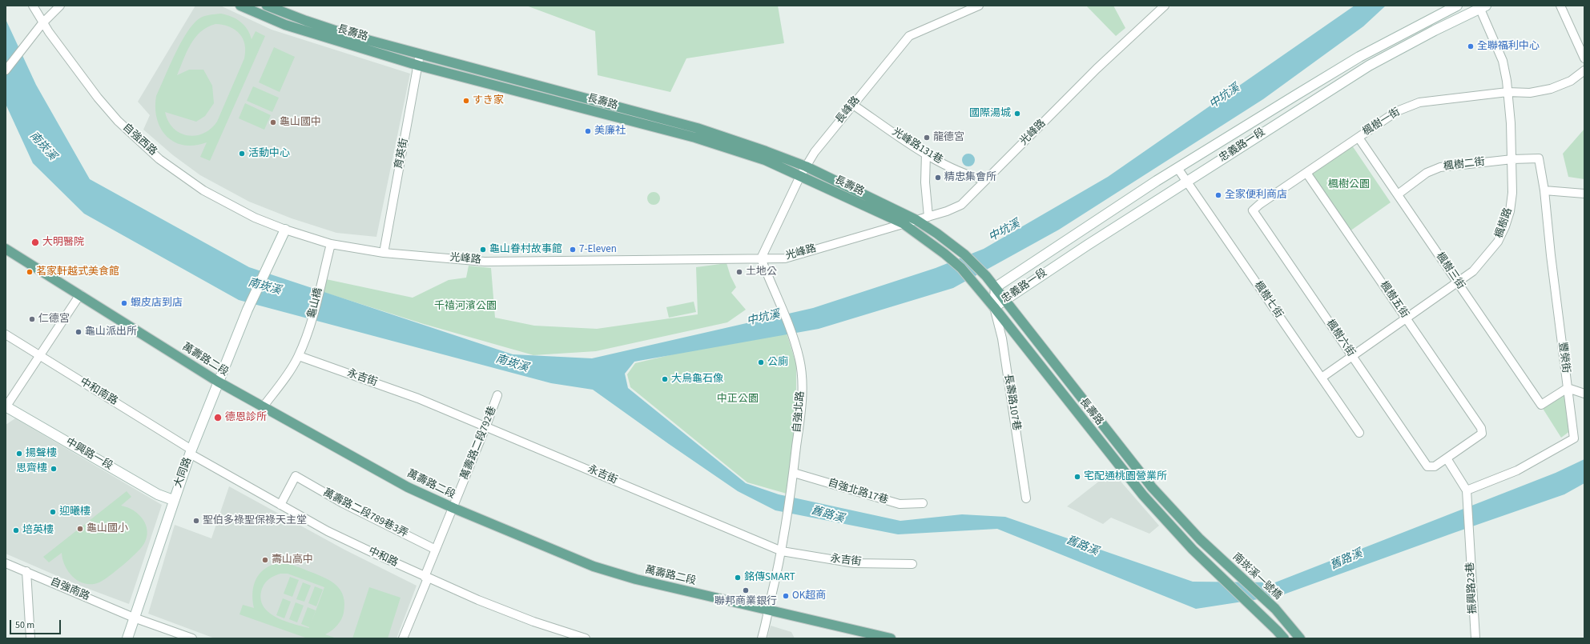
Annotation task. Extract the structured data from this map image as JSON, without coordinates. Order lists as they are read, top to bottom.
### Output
{
  "streets": {
    "main road": [
      "長壽路",
      "忠義路一段",
      "萬壽路二段",
      "中興路一段",
      "大同路",
      "南崁溪一號橋"
    ],
    "street": [
      "長峰路",
      "楓樹一街",
      "光峰路",
      "自強西路",
      "光峰路131巷",
      "育英街",
      "楓樹二街",
      "楓樹路",
      "楓樹三街",
      "楓樹七街",
      "楓樹五街",
      "龜山橋",
      "楓樹六街",
      "豐榮街",
      "永吉街",
      "中和南路",
      "長壽路107巷",
      "自強北路",
      "萬壽路二段792巷",
      "自強北路17巷",
      "萬壽路二段789巷3弄",
      "中和路",
      "振興路23巷",
      "自強南路"
    ]
  },
  "crossings": [
    ["長壽路", "長峰路"],
    ["長壽路", "光峰路"],
    ["長壽路", "忠義路一段"],
    ["長壽路", "育英街"],
    ["長壽路", "長壽路107巷"],
    ["長壽路", "南崁溪一號橋"],
    ["長峰路", "光峰路"],
    ["長峰路", "光峰路131巷"],
    ["長峰路", "自強北路"],
    ["楓樹一街", "楓樹路"],
    ["楓樹一街", "楓樹三街"],
    ["楓樹一街", "楓樹五街"],
    ["楓樹一街", "楓樹六街"],
    ["光峰路", "自強西路"],
    ["光峰路", "光峰路131巷"],
    ["光峰路", "育英街"],
    ["光峰路", "龜山橋"],
    ["光峰路", "自強北路"],
    ["光峰路", "大同路"],
    ["自強西路", "大同路"],
    ["忠義路一段", "楓樹路"],
    ["忠義路一段", "楓樹七街"],
    ["忠義路一段", "長壽路107巷"],
    ["楓樹二街", "楓樹路"],
    ["楓樹二街", "楓樹三街"],
    ["楓樹二街", "豐榮街"],
    ["楓樹路", "楓樹三街"],
    ["楓樹路", "楓樹七街"],
    ["楓樹路", "楓樹五街"],
    ["楓樹路", "楓樹六街"],
    ["楓樹三街", "豐榮街"],
    ["楓樹五街", "楓樹六街"],
    ["龜山橋", "永吉街"],
    ["豐榮街", "振興路23巷"],
    ["萬壽路二段", "萬壽路二段792巷"],
    ["萬壽路二段", "大同路"],
    ["永吉街", "自強北路"],
    ["永吉街", "萬壽路二段792巷"],
    ["中和南路", "大同路"],
    ["中和南路", "中和路"],
    ["自強北路", "自強北路17巷"],
    ["萬壽路二段792巷", "萬壽路二段789巷3弄"],
    ["萬壽路二段792巷", "中和路"],
    ["中興路一段", "大同路"],
    ["大同路", "中和路"],
    ["大同路", "自強南路"],
    ["萬壽路二段789巷3弄", "中和路"]
  ],
  "water": ["中坑溪", "南崁溪", "舊路溪"],
  "parks": ["楓樹公園", "千禧河濱公園", "中正公園"],
  "places": [
    "全聯福利中心",
    "すき家",
    "國際湯城",
    "龜山國中",
    "美廉社",
    "龍德宮",
    "活動中心",
    "精忠集會所",
    "全家便利商店",
    "大明醫院",
    "龜山眷村故事館",
    "7-Eleven",
    "茗家軒越式美食館",
    "土地公",
    "蝦皮店到店",
    "仁德宮",
    "龜山派出所",
    "公廁",
    "大烏龜石像",
    "德恩診所",
    "揚聲樓",
    "思齊樓",
    "宅配通桃園營業所",
    "迎曦樓",
    "聖伯多祿聖保祿天主堂",
    "龜山國小",
    "培英樓",
    "壽山高中",
    "銘傳SMART",
    "聯邦商業銀行",
    "OK超商"
  ],
  "scale_bar": "50 m"
}
